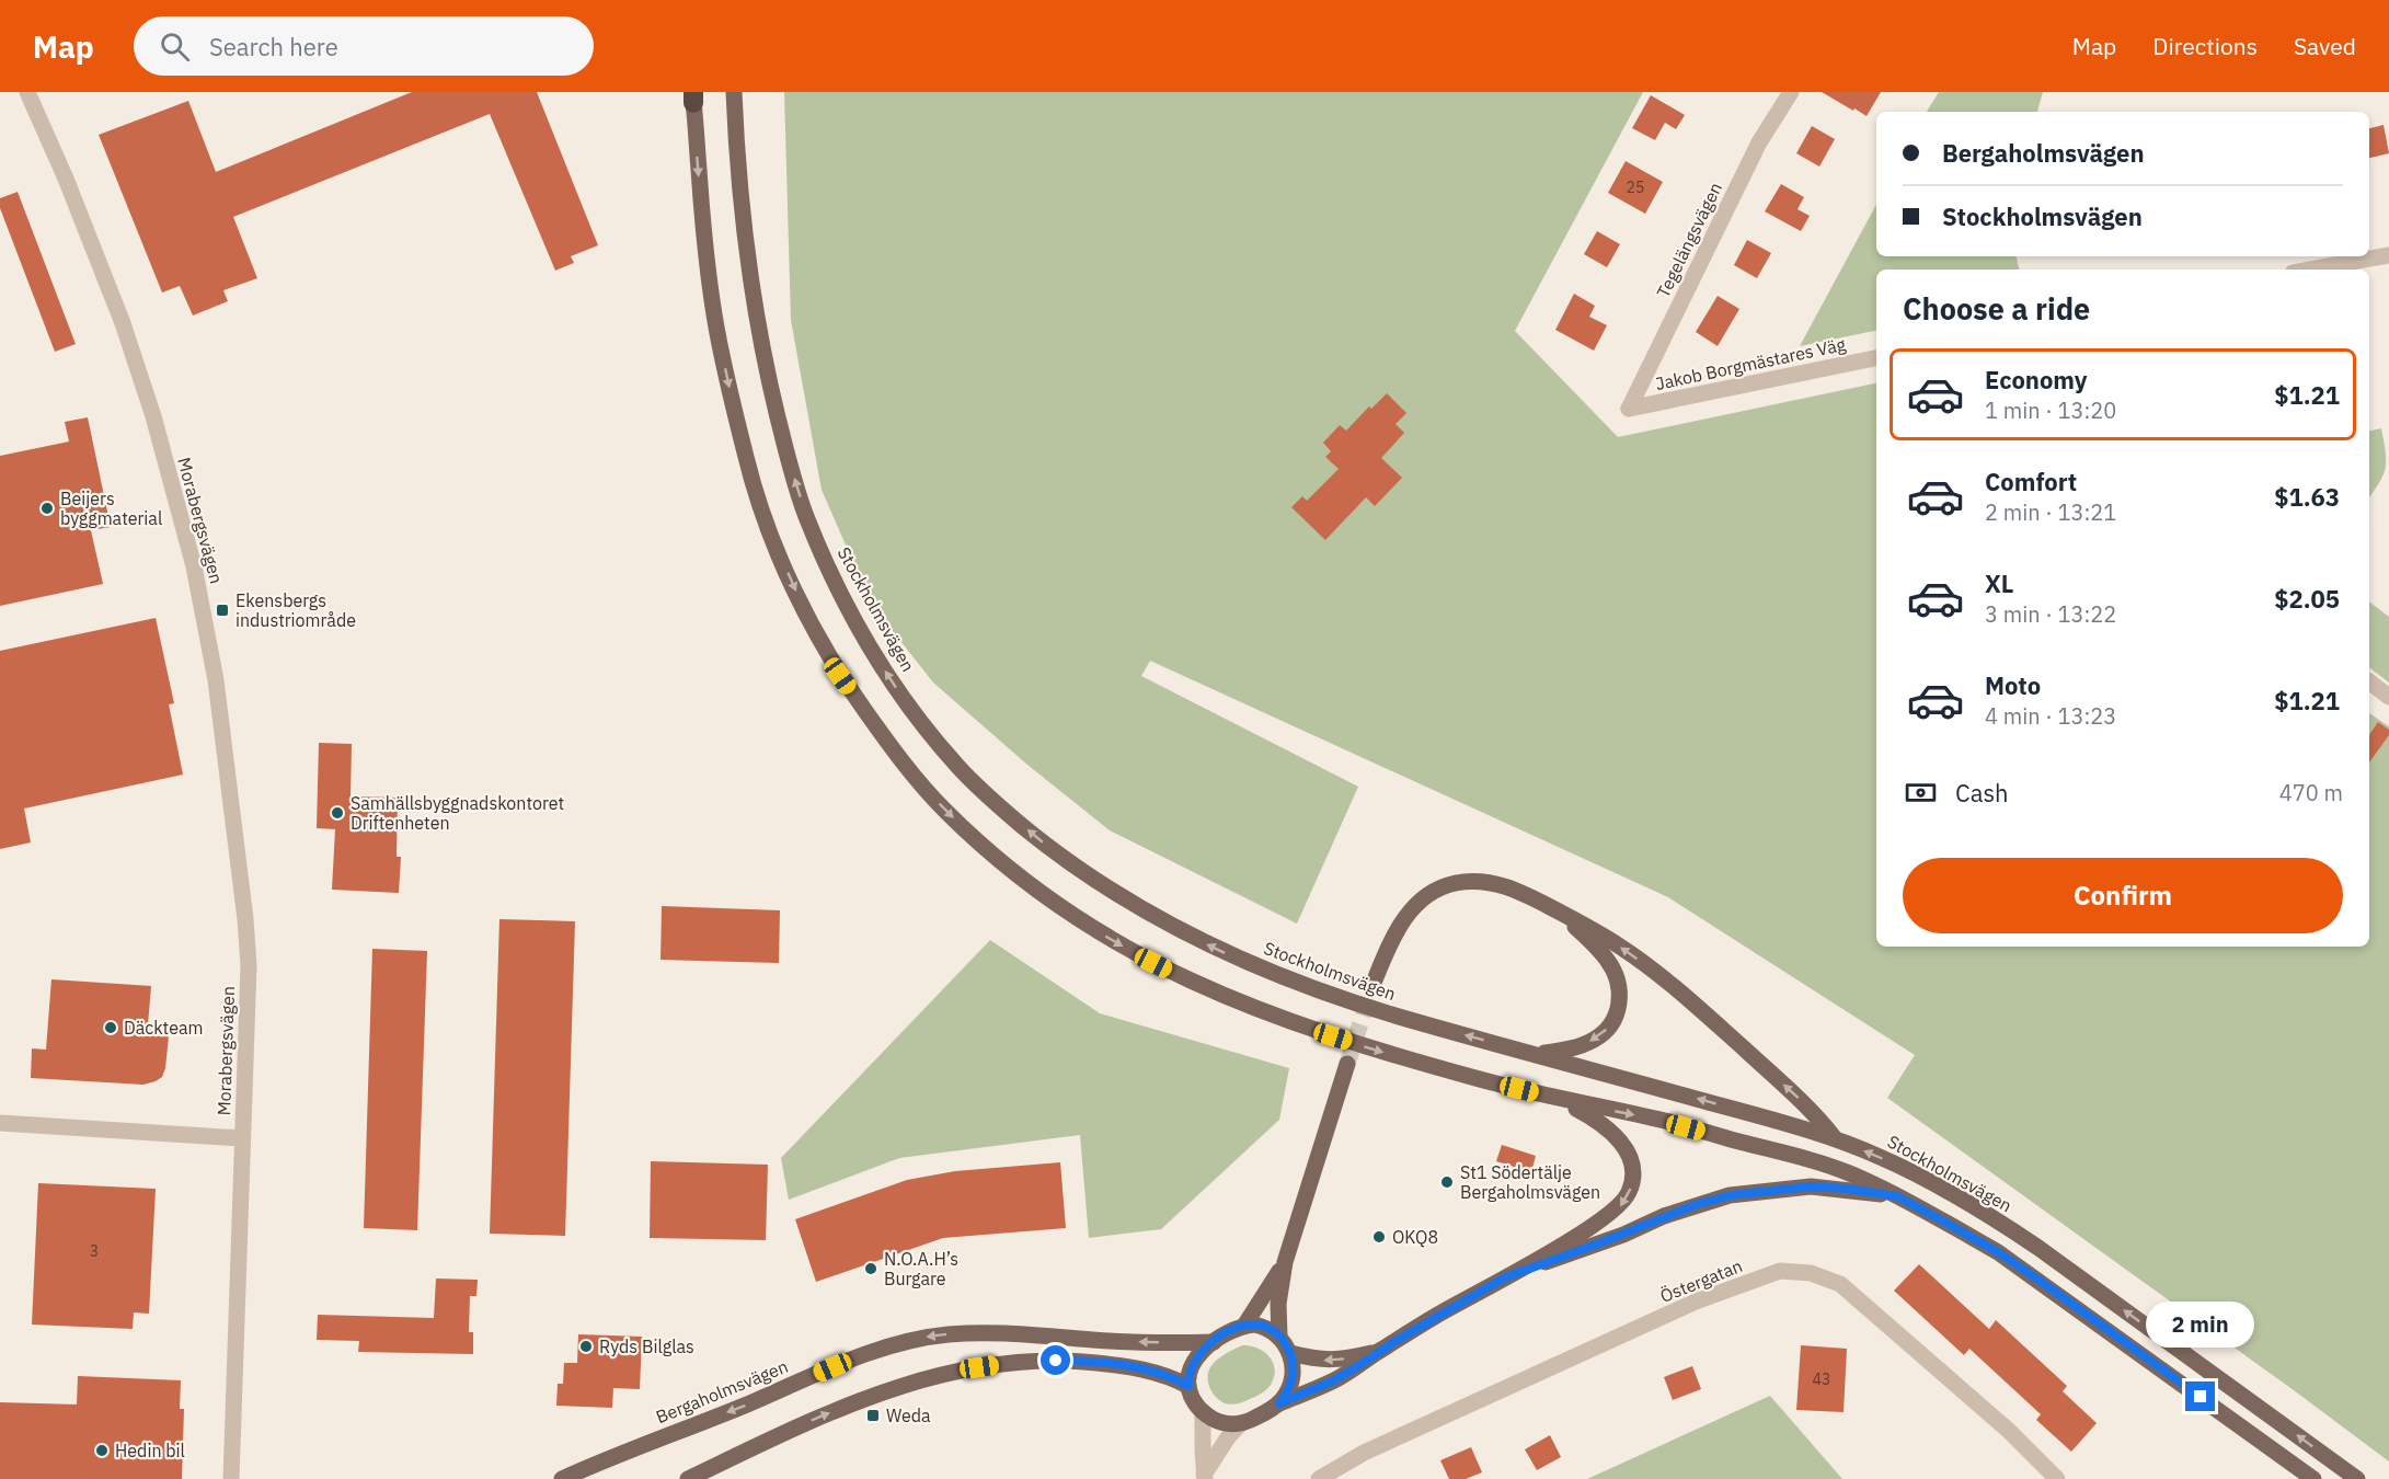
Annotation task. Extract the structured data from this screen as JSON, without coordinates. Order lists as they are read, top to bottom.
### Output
{
  "streets": {
    "main road": ["Stockholmsvägen", "Bergaholmsvägen"],
    "street": [
      "Tegelängsvägen",
      "Jakob Borgmästares Väg",
      "Morabergsvägen",
      "Östergatan"
    ]
  },
  "crossings": [
    ["Tegelängsvägen", "Jakob Borgmästares Väg"]
  ],
  "places": {
    "other": [
      "Beijers byggmaterial",
      "Samhällsbyggnadskontoret Driftenheten",
      "Däckteam",
      "St1 Södertälje Bergaholmsvägen",
      "OKQ8",
      "N.O.A.H’s Burgare",
      "Ryds Bilglas",
      "Hedin bil"
    ],
    "transit": ["Ekensbergs industriområde", "Weda"]
  },
  "house_numbers": ["25", "3", "43"],
  "page": {
    "header": "Map",
    "search": "Search here",
    "nav": ["Map", "Directions", "Saved"],
    "banner": ["Bergaholmsvägen", "Stockholmsvägen"],
    "heading": "Choose a ride",
    "list": [
      {
        "name": "Economy",
        "note": "1 min · 13:20",
        "value": "$1.21"
      },
      {
        "name": "Comfort",
        "note": "2 min · 13:21",
        "value": "$1.63"
      },
      {
        "name": "XL",
        "note": "3 min · 13:22",
        "value": "$2.05"
      },
      {
        "name": "Moto",
        "note": "4 min · 13:23",
        "value": "$1.21"
      }
    ],
    "pay": ["Cash", "470 m"],
    "buttons": "Confirm",
    "bubble": "2 min"
  }
}
